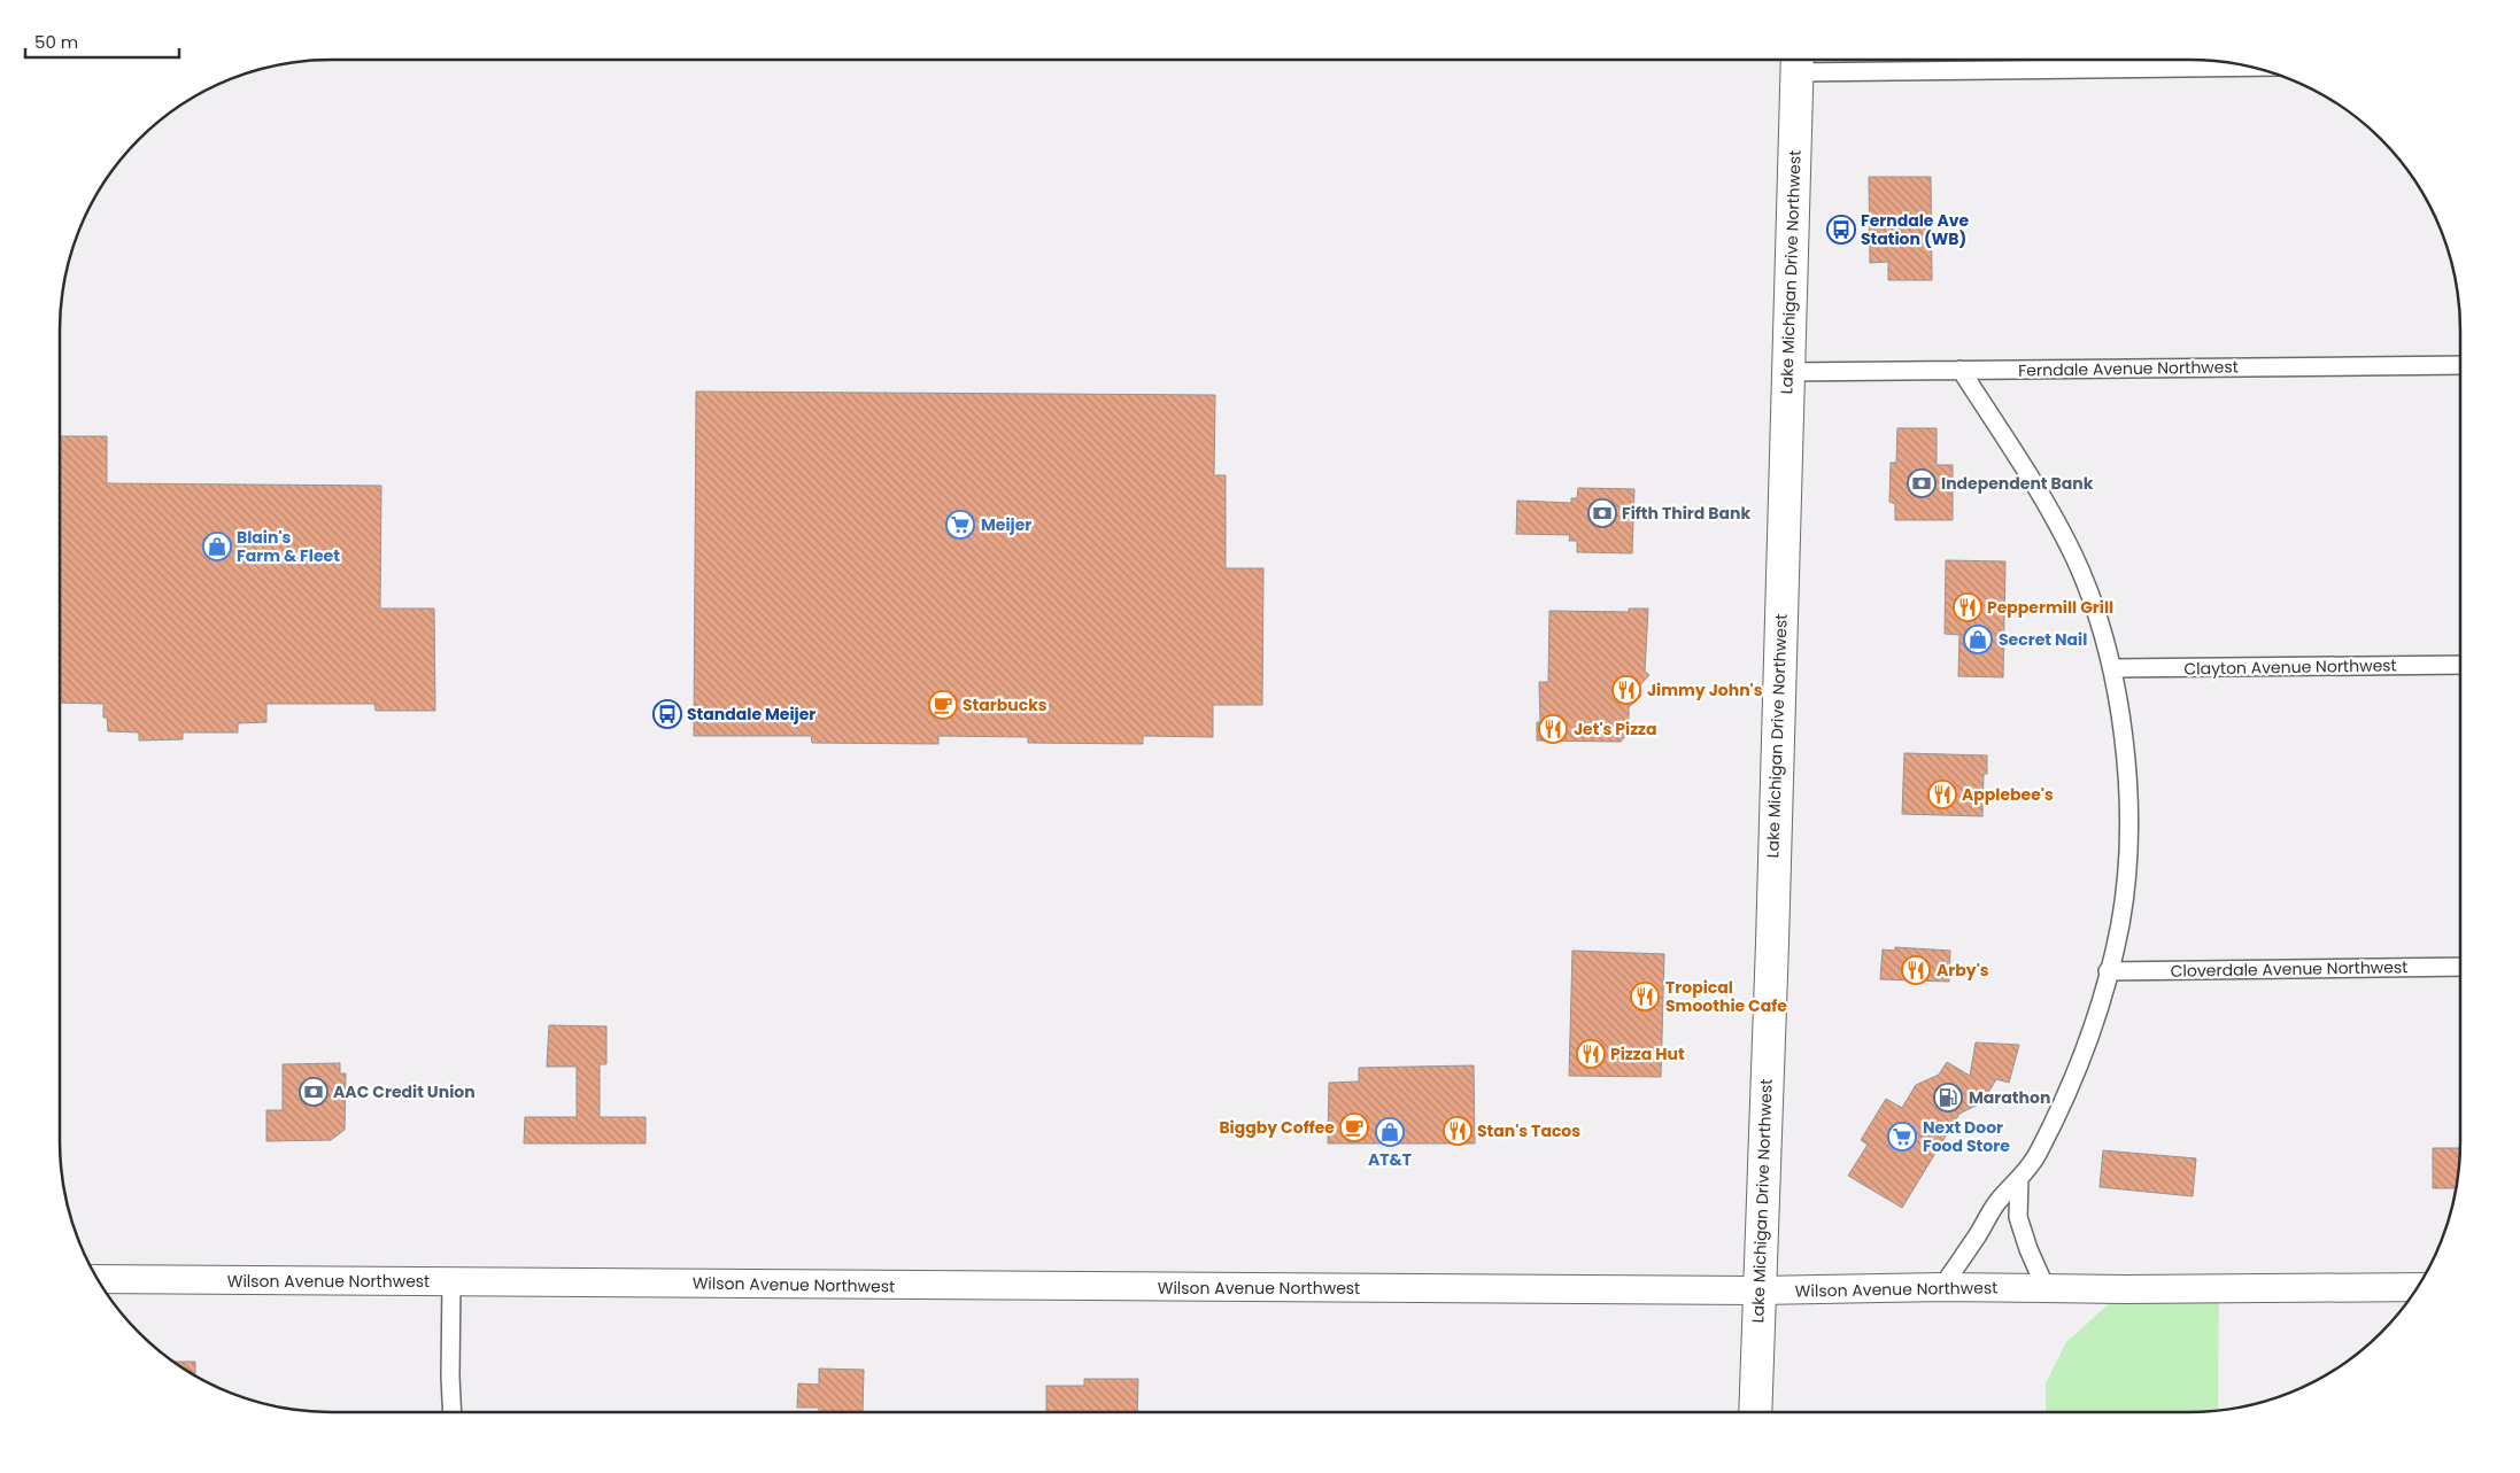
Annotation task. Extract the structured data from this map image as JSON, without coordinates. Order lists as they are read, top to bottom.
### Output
{
  "streets": {
    "highway": ["Lake Michigan Drive Northwest"],
    "main road": ["Wilson Avenue Northwest"],
    "street": ["Ferndale Avenue Northwest", "Clayton Avenue Northwest", "Cloverdale Avenue Northwest"]
  },
  "crossings": [
    ["Lake Michigan Drive Northwest", "Ferndale Avenue Northwest"],
    ["Lake Michigan Drive Northwest", "Wilson Avenue Northwest"]
  ],
  "places": {
    "bus stop": ["Ferndale Ave Station (WB)", "Standale Meijer"],
    "bank": ["Independent Bank", "Fifth Third Bank", "AAC Credit Union"],
    "supermarket": ["Meijer", "Next Door Food Store"],
    "shop": ["Blain's Farm & Fleet", "Secret Nail", "AT&T"],
    "restaurant": [
      "Peppermill Grill",
      "Jimmy John's",
      "Jet's Pizza",
      "Applebee's",
      "Arby's",
      "Tropical Smoothie Cafe",
      "Pizza Hut",
      "Stan's Tacos"
    ],
    "cafe": ["Starbucks", "Biggby Coffee"],
    "fuel station": ["Marathon"]
  },
  "scale_bar": "50 m"
}
